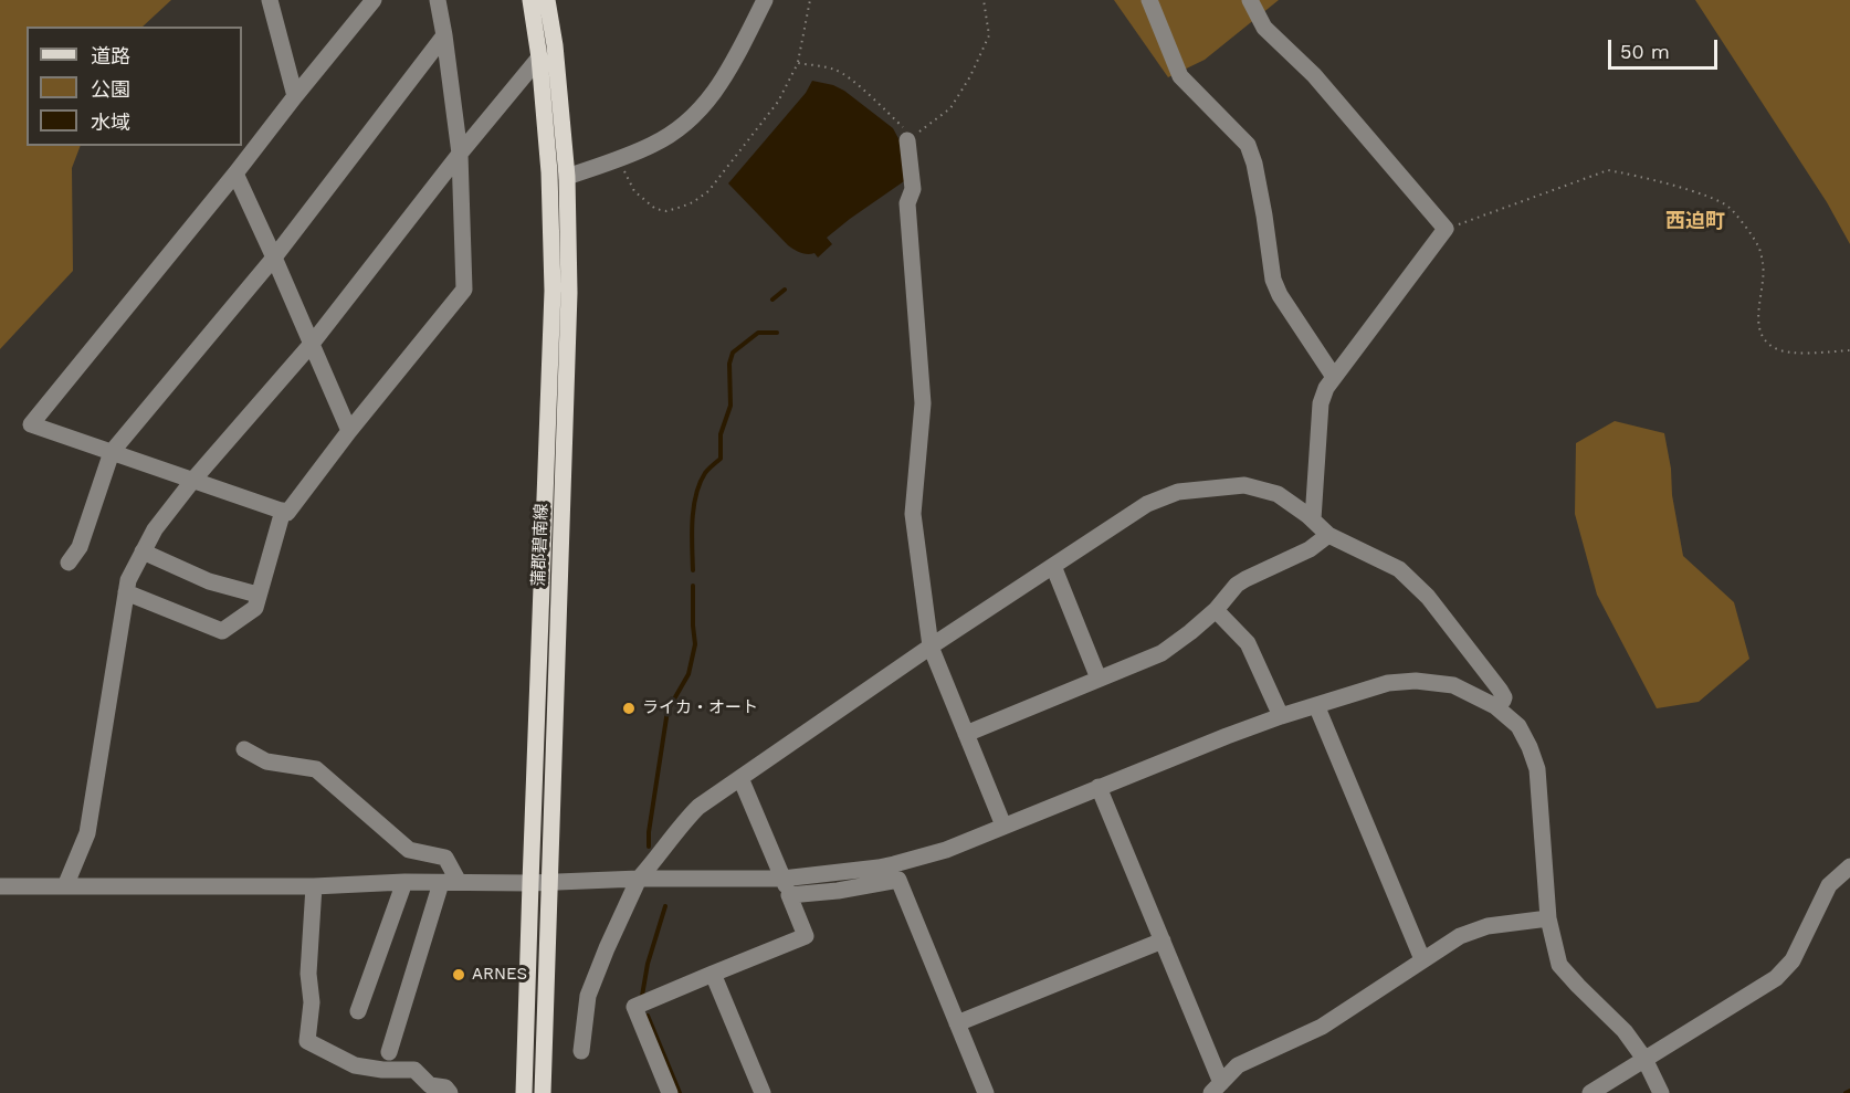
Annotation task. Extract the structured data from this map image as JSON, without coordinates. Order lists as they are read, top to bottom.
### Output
{
  "streets": {
    "main road": ["蒲郡碧南線"]
  },
  "districts": ["西迫町"],
  "places": ["ライカ・オート", "ARNES"],
  "legend": ["道路", "公園", "水域"],
  "scale_bar": "50 m"
}
